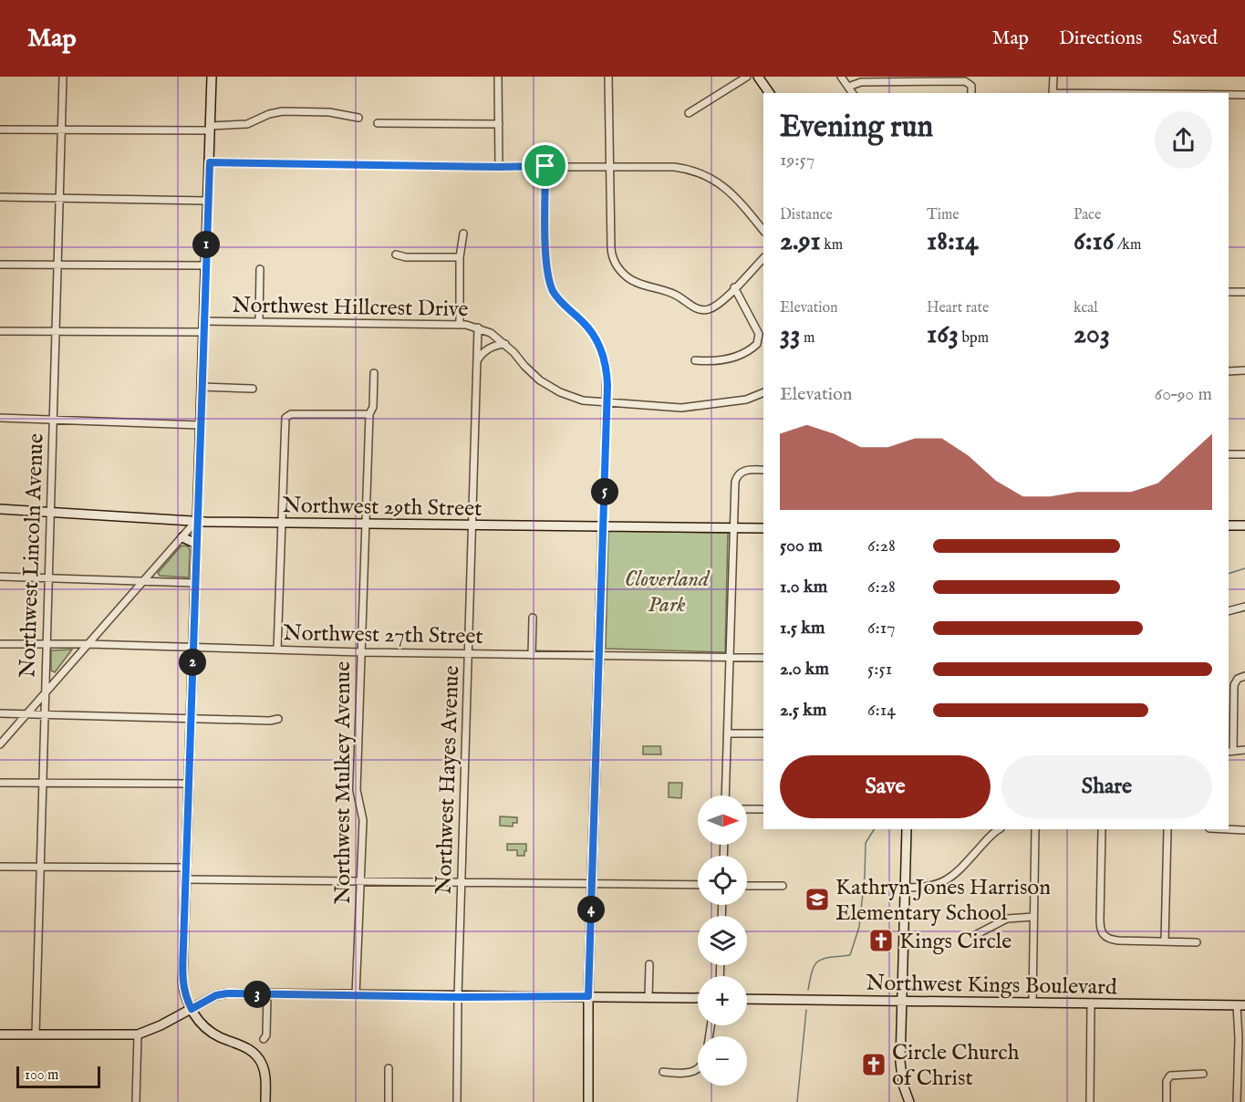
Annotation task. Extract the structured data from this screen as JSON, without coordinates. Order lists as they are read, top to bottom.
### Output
{
  "streets": {
    "street": [
      "Northwest Hillcrest Drive",
      "Northwest 29th Street",
      "Northwest Lincoln Avenue",
      "Northwest 27th Street",
      "Northwest Hayes Avenue",
      "Northwest Mulkey Avenue",
      "Northwest Kings Boulevard"
    ]
  },
  "crossings": [
    ["Northwest Hillcrest Drive", "Northwest Hayes Avenue"],
    ["Northwest 29th Street", "Northwest Lincoln Avenue"],
    ["Northwest 29th Street", "Northwest Hayes Avenue"],
    ["Northwest 29th Street", "Northwest Mulkey Avenue"],
    ["Northwest Lincoln Avenue", "Northwest 27th Street"],
    ["Northwest 27th Street", "Northwest Hayes Avenue"],
    ["Northwest 27th Street", "Northwest Mulkey Avenue"]
  ],
  "parks": ["Cloverland Park"],
  "places": {
    "school or university": ["Kathryn Jones Harrison Elementary School"],
    "church": ["Kings Circle", "Circle Church of Christ"]
  },
  "scale_bar": "100 m",
  "north": "right",
  "page": {
    "header": "Map",
    "nav": ["Map", "Directions", "Saved"],
    "heading": ["Evening run", "19:57"],
    "stats": [
      ["Distance", "2.91 km"],
      ["Time", "18:14"],
      ["Pace", "6:16 /km"],
      ["Elevation", "33 m"],
      ["Heart rate", "163 bpm"],
      ["kcal", "203"]
    ],
    "pins": [
      "1",
      "5",
      "2",
      "4",
      "3"
    ],
    "chart": ["Elevation", "60–90 m"],
    "list": [
      {
        "name": "500 m",
        "note": "6:28"
      },
      {
        "name": "1.0 km",
        "note": "6:28"
      },
      {
        "name": "1.5 km",
        "note": "6:17"
      },
      {
        "name": "2.0 km",
        "note": "5:51"
      },
      {
        "name": "2.5 km",
        "note": "6:14"
      }
    ],
    "buttons": ["Save", "Share"],
    "map_buttons": ["+", "−"],
    "scale": "100 m"
  }
}
